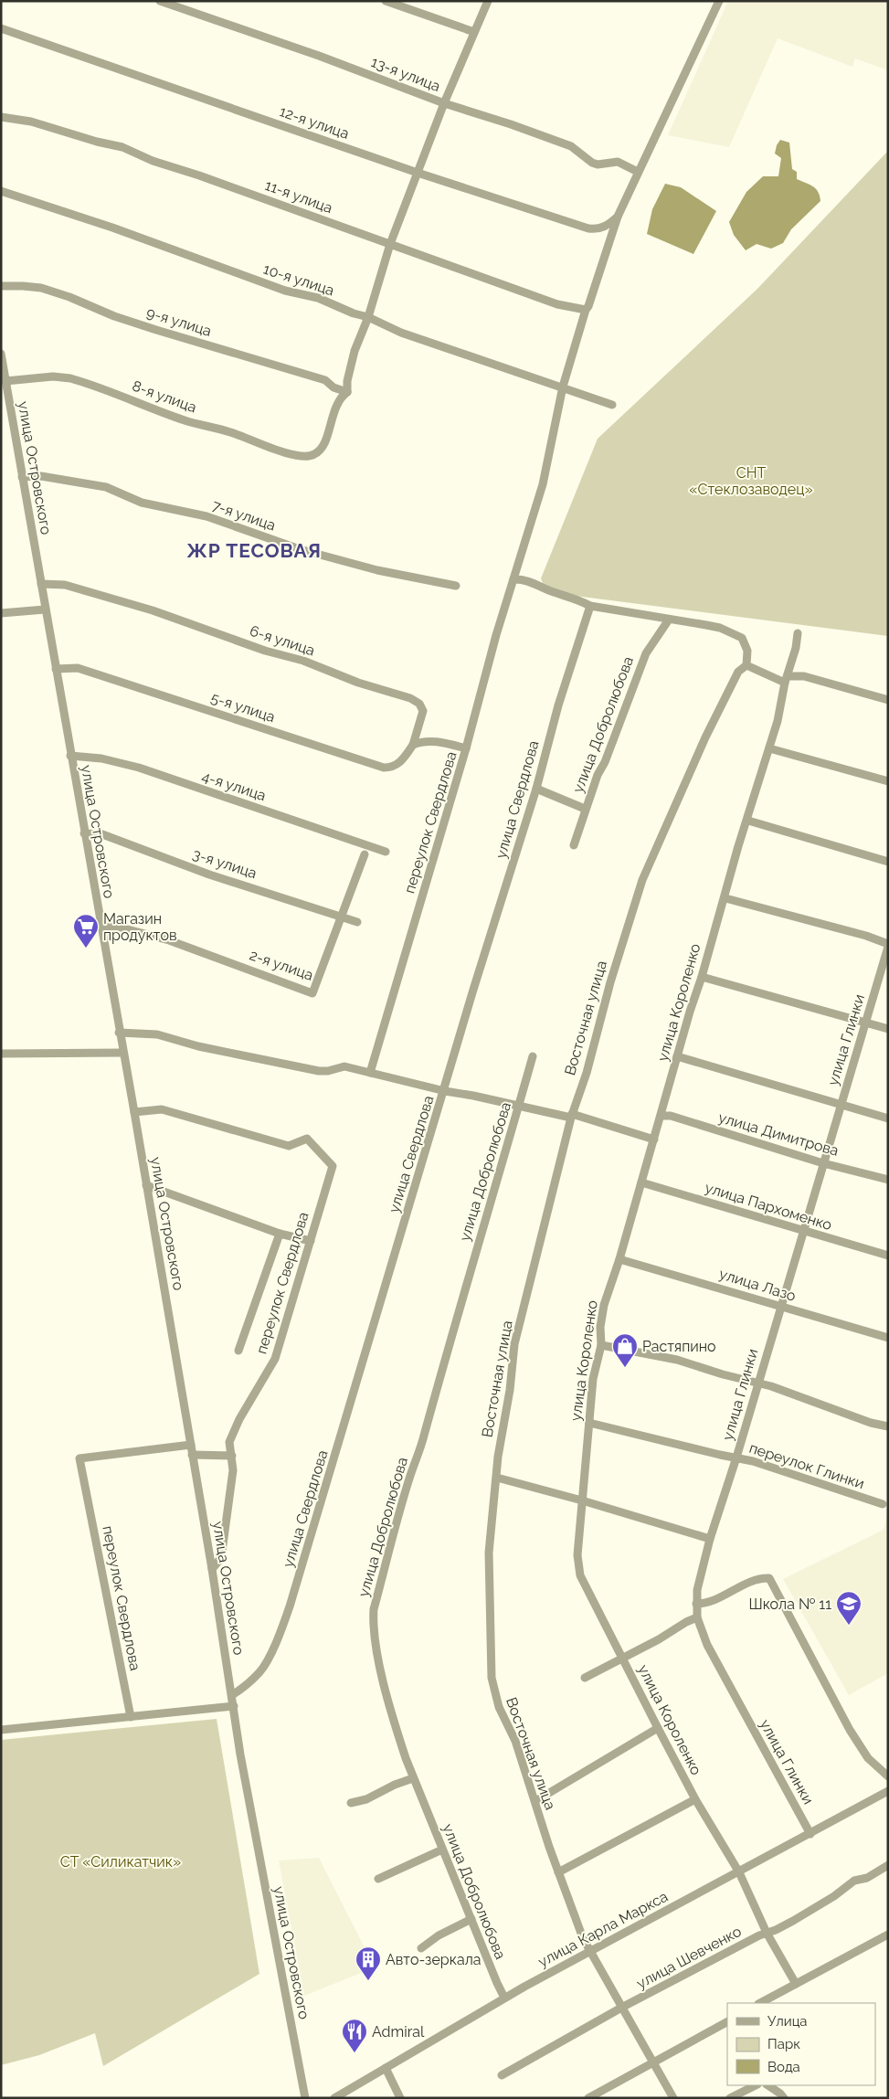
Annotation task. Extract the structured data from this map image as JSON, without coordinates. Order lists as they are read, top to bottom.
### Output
{
  "streets": {
    "street": [
      "13-я улица",
      "12-я улица",
      "11-я улица",
      "10-я улица",
      "9-я улица",
      "8-я улица",
      "улица Островского",
      "7-я улица",
      "6-я улица",
      "5-я улица",
      "улица Добролюбова",
      "4-я улица",
      "улица Свердлова",
      "переулок Свердлова",
      "3-я улица",
      "2-я улица",
      "улица Короленко",
      "Восточная улица",
      "улица Глинки",
      "улица Димитрова",
      "улица Пархоменко",
      "улица Лазо",
      "переулок Глинки",
      "улица Карла Маркса",
      "улица Шевченко"
    ]
  },
  "crossings": [
    ["13-я улица", "переулок Свердлова"],
    ["12-я улица", "переулок Свердлова"],
    ["11-я улица", "переулок Свердлова"],
    ["10-я улица", "переулок Свердлова"],
    ["9-я улица", "8-я улица"],
    ["8-я улица", "улица Островского"],
    ["улица Островского", "7-я улица"],
    ["улица Островского", "6-я улица"],
    ["улица Островского", "5-я улица"],
    ["улица Островского", "4-я улица"],
    ["улица Островского", "улица Свердлова"],
    ["улица Островского", "переулок Свердлова"],
    ["улица Островского", "3-я улица"],
    ["улица Островского", "2-я улица"],
    ["6-я улица", "5-я улица"],
    ["улица Добролюбова", "улица Карла Маркса"],
    ["3-я улица", "2-я улица"],
    ["улица Короленко", "улица Димитрова"],
    ["улица Короленко", "улица Пархоменко"],
    ["улица Короленко", "улица Лазо"],
    ["улица Короленко", "переулок Глинки"],
    ["улица Короленко", "улица Карла Маркса"],
    ["улица Короленко", "улица Шевченко"],
    ["Восточная улица", "улица Карла Маркса"],
    ["Восточная улица", "улица Шевченко"],
    ["улица Глинки", "улица Димитрова"],
    ["улица Глинки", "улица Пархоменко"],
    ["улица Глинки", "улица Лазо"],
    ["улица Глинки", "переулок Глинки"],
    ["улица Глинки", "улица Карла Маркса"]
  ],
  "districts": ["ЖР ТЕСОВАЯ"],
  "parks": ["СНТ «Стеклозаводец»", "СТ «Силикатчик»"],
  "places": {
    "supermarket": ["Магазин продуктов"],
    "shop": ["Растяпино"],
    "school or university": ["Школа № 11"],
    "building": ["Авто-зеркала"],
    "restaurant": ["Admiral"]
  },
  "legend": ["Улица", "Парк", "Вода"]
}
